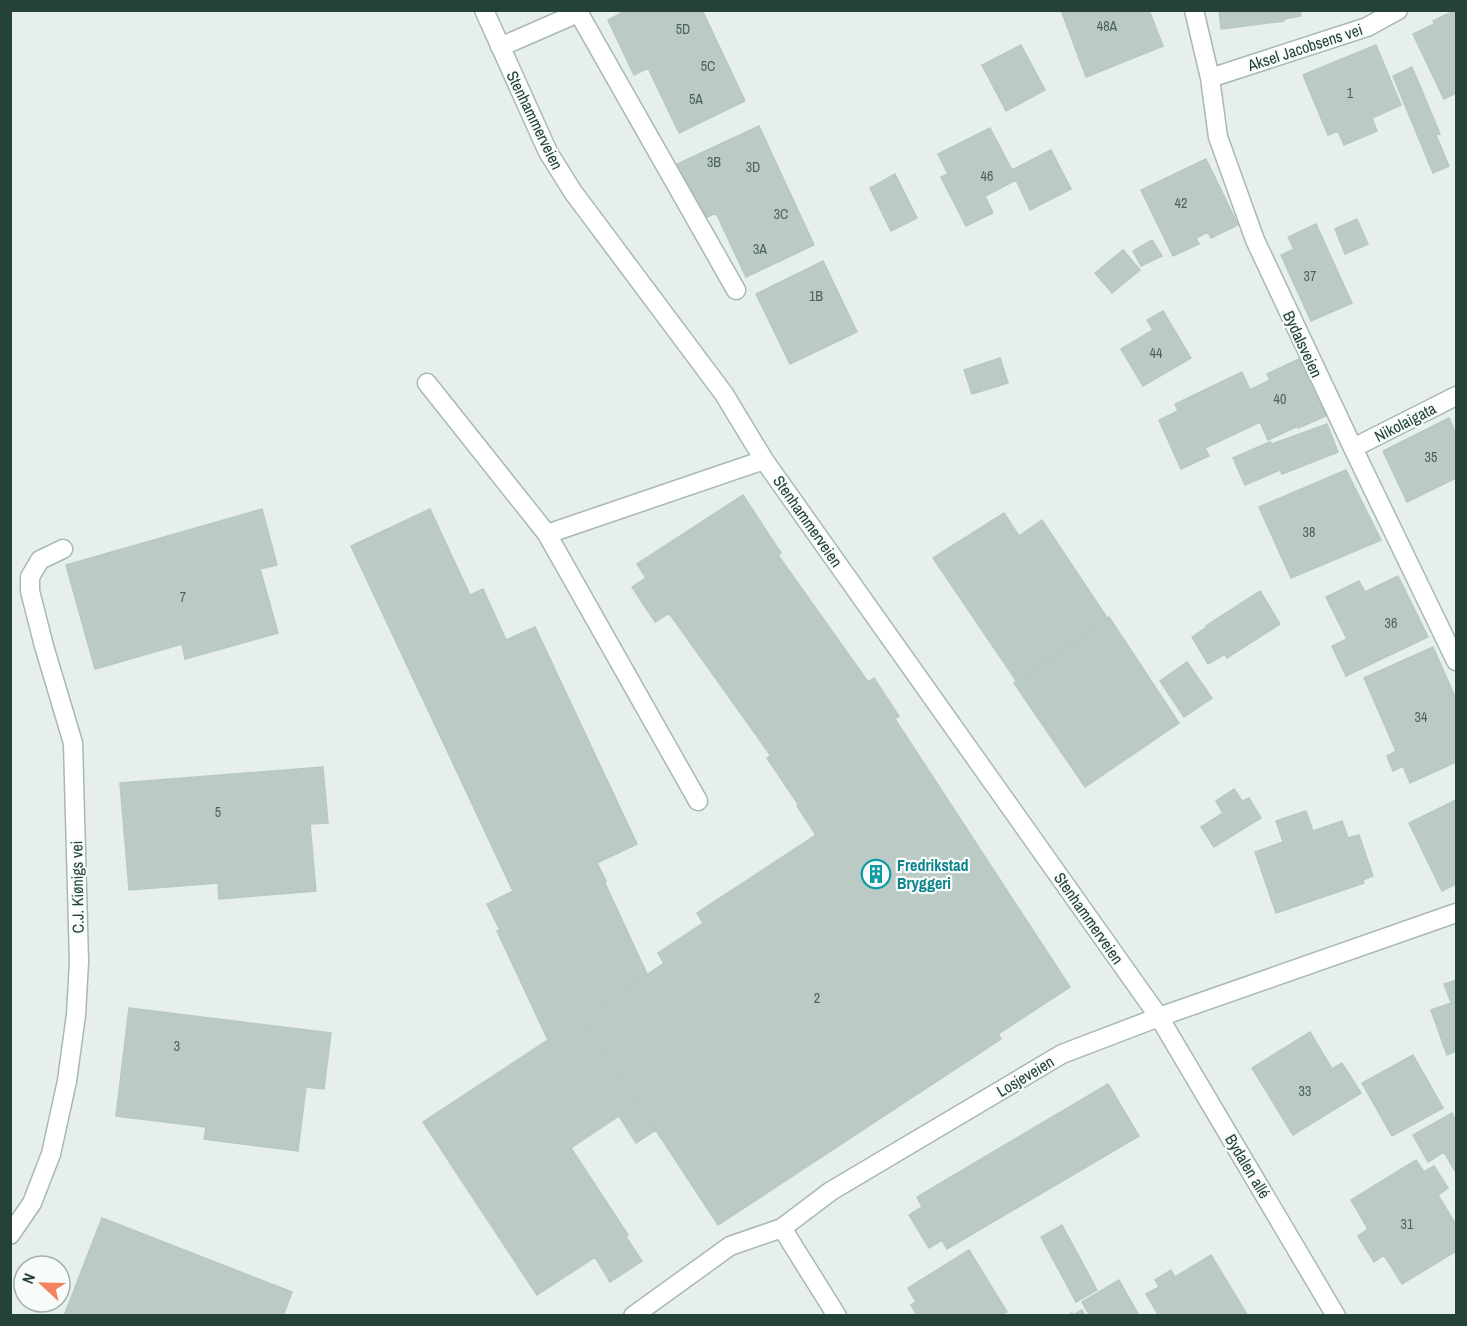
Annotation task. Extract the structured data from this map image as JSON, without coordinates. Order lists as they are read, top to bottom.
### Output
{
  "streets": {
    "street": [
      "Aksel Jacobsens vei",
      "Stenhammerveien",
      "Bydalsveien",
      "Nikolaigata",
      "C.J. Kiønigs vei",
      "Losjeveien",
      "Bydalen allé"
    ]
  },
  "crossings": [
    ["Aksel Jacobsens vei", "Bydalsveien"],
    ["Stenhammerveien", "Losjeveien"],
    ["Stenhammerveien", "Bydalen allé"],
    ["Bydalsveien", "Nikolaigata"],
    ["Losjeveien", "Bydalen allé"]
  ],
  "places": {
    "building": ["Fredrikstad Bryggeri"]
  },
  "house_numbers": [
    "48A",
    "5D",
    "5C",
    "1",
    "5A",
    "3B",
    "3D",
    "46",
    "42",
    "3C",
    "3A",
    "37",
    "1B",
    "44",
    "40",
    "35",
    "38",
    "7",
    "36",
    "34",
    "5",
    "2",
    "3",
    "33",
    "31"
  ],
  "north": "left"
}
